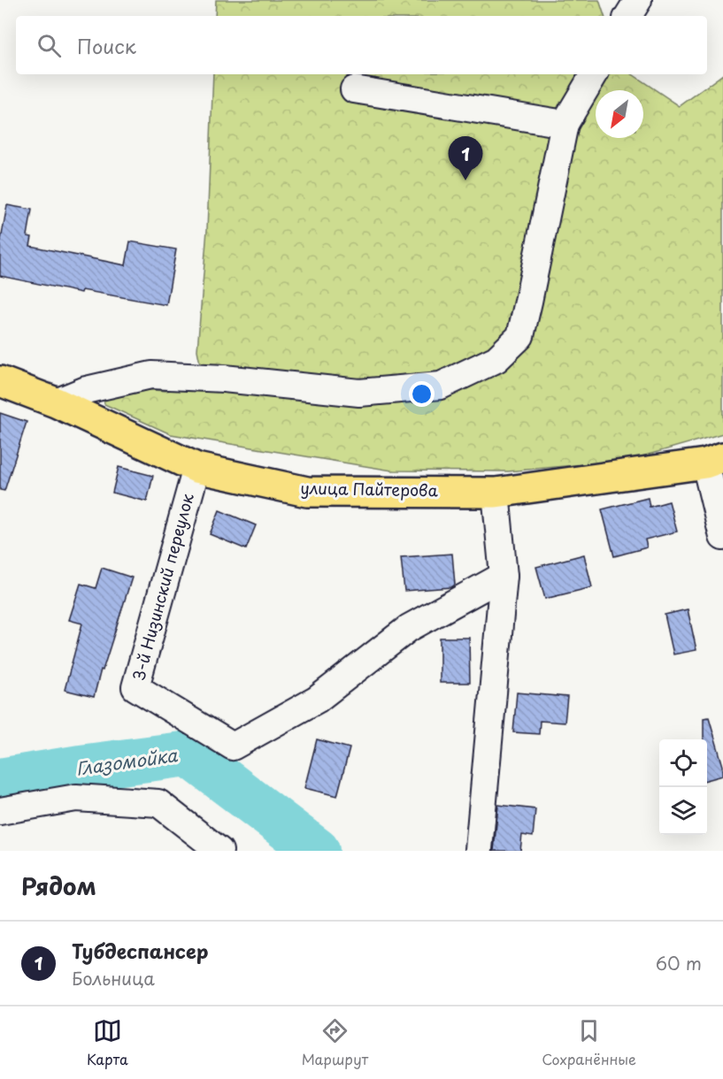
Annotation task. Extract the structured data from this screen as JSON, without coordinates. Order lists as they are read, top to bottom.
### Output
{
  "streets": {
    "main road": ["улица Пайтерова"],
    "street": ["3-й Низинский переулок"]
  },
  "crossings": [
    ["улица Пайтерова", "3-й Низинский переулок"]
  ],
  "water": ["Глазомойка"],
  "north": "bottom left",
  "page": {
    "search": "Поиск",
    "pins": "1",
    "heading": "Рядом",
    "list": [
      {
        "mark": "1",
        "name": "Тубдеспансер",
        "note": "Больница",
        "value": "60 m"
      }
    ],
    "nav": ["Карта", "Маршрут", "Сохранённые"]
  }
}
